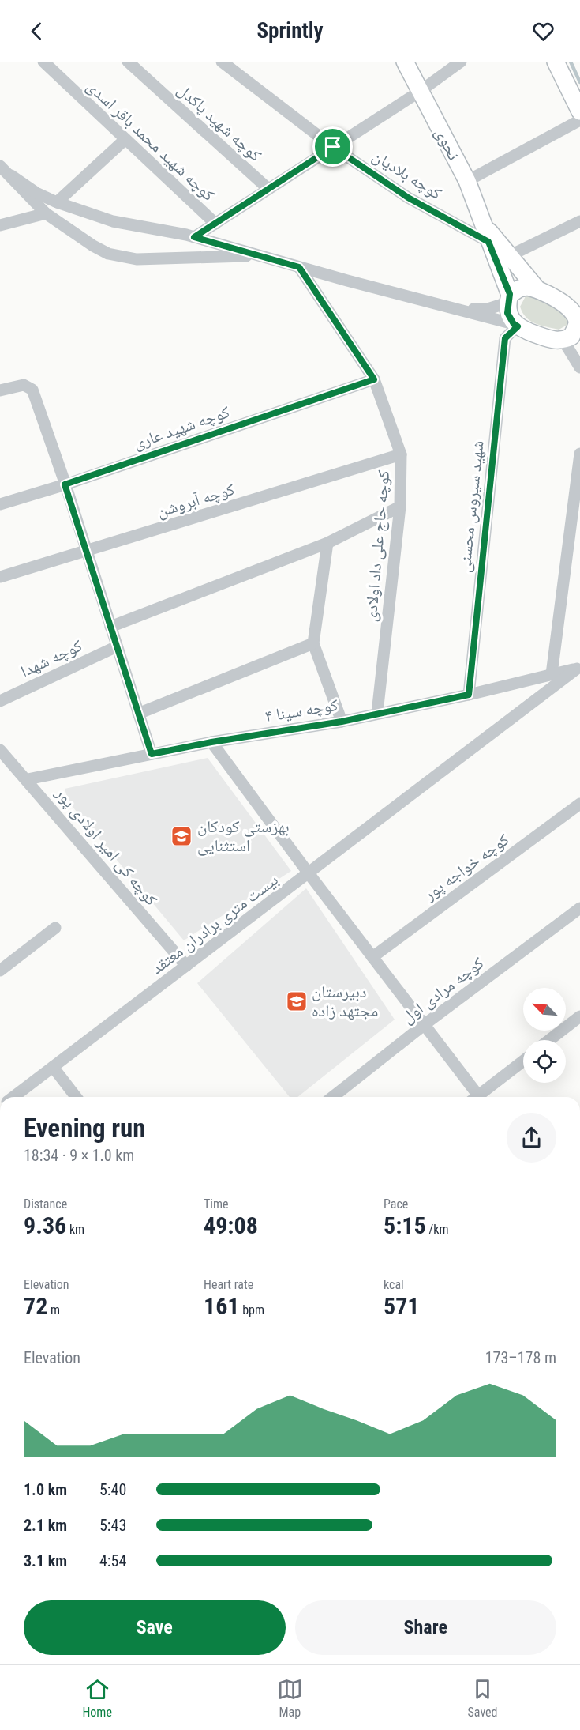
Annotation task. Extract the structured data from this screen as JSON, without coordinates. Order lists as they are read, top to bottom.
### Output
{
  "streets": {
    "main road": ["نحوی"],
    "street": [
      "کوچه شهید پاکدل",
      "کوچه شهید محمد باقر اسدی",
      "کوچه بلادیان",
      "کوچه شهید عاری",
      "کوچه آبروشن",
      "شهید سیروس محسنی",
      "کوچه حاج علی داد اولادی",
      "کوچه شهدا",
      "کوچه سینا ۴",
      "کوچه کی امیر اولادی پور",
      "کوچه خواجه پور",
      "بیست متری برادران معتقد",
      "کوچه مرادی اول"
    ]
  },
  "crossings": [
    ["نحوی", "کوچه بلادیان"],
    ["نحوی", "شهید سیروس محسنی"],
    ["کوچه شهید عاری", "کوچه حاج علی داد اولادی"],
    ["کوچه آبروشن", "کوچه حاج علی داد اولادی"],
    ["شهید سیروس محسنی", "کوچه سینا ۴"],
    ["کوچه حاج علی داد اولادی", "کوچه سینا ۴"],
    ["کوچه سینا ۴", "کوچه کی امیر اولادی پور"],
    ["کوچه سینا ۴", "بیست متری برادران معتقد"],
    ["کوچه کی امیر اولادی پور", "بیست متری برادران معتقد"]
  ],
  "places": {
    "school or university": ["بهزستی کودکان استثنایی", "دبیرستان مجتهد زاده"]
  },
  "north": "top left",
  "page": {
    "header": "Sprintly",
    "heading": ["Evening run", "18:34 · 9 × 1.0 km"],
    "stats": [
      ["Distance", "9.36 km"],
      ["Time", "49:08"],
      ["Pace", "5:15 /km"],
      ["Elevation", "72 m"],
      ["Heart rate", "161 bpm"],
      ["kcal", "571"]
    ],
    "chart": ["Elevation", "173–178 m"],
    "list": [
      {
        "name": "1.0 km",
        "note": "5:40"
      },
      {
        "name": "2.1 km",
        "note": "5:43"
      },
      {
        "name": "3.1 km",
        "note": "4:54"
      }
    ],
    "buttons": ["Save", "Share"],
    "tabs": ["Home", "Map", "Saved"]
  }
}
